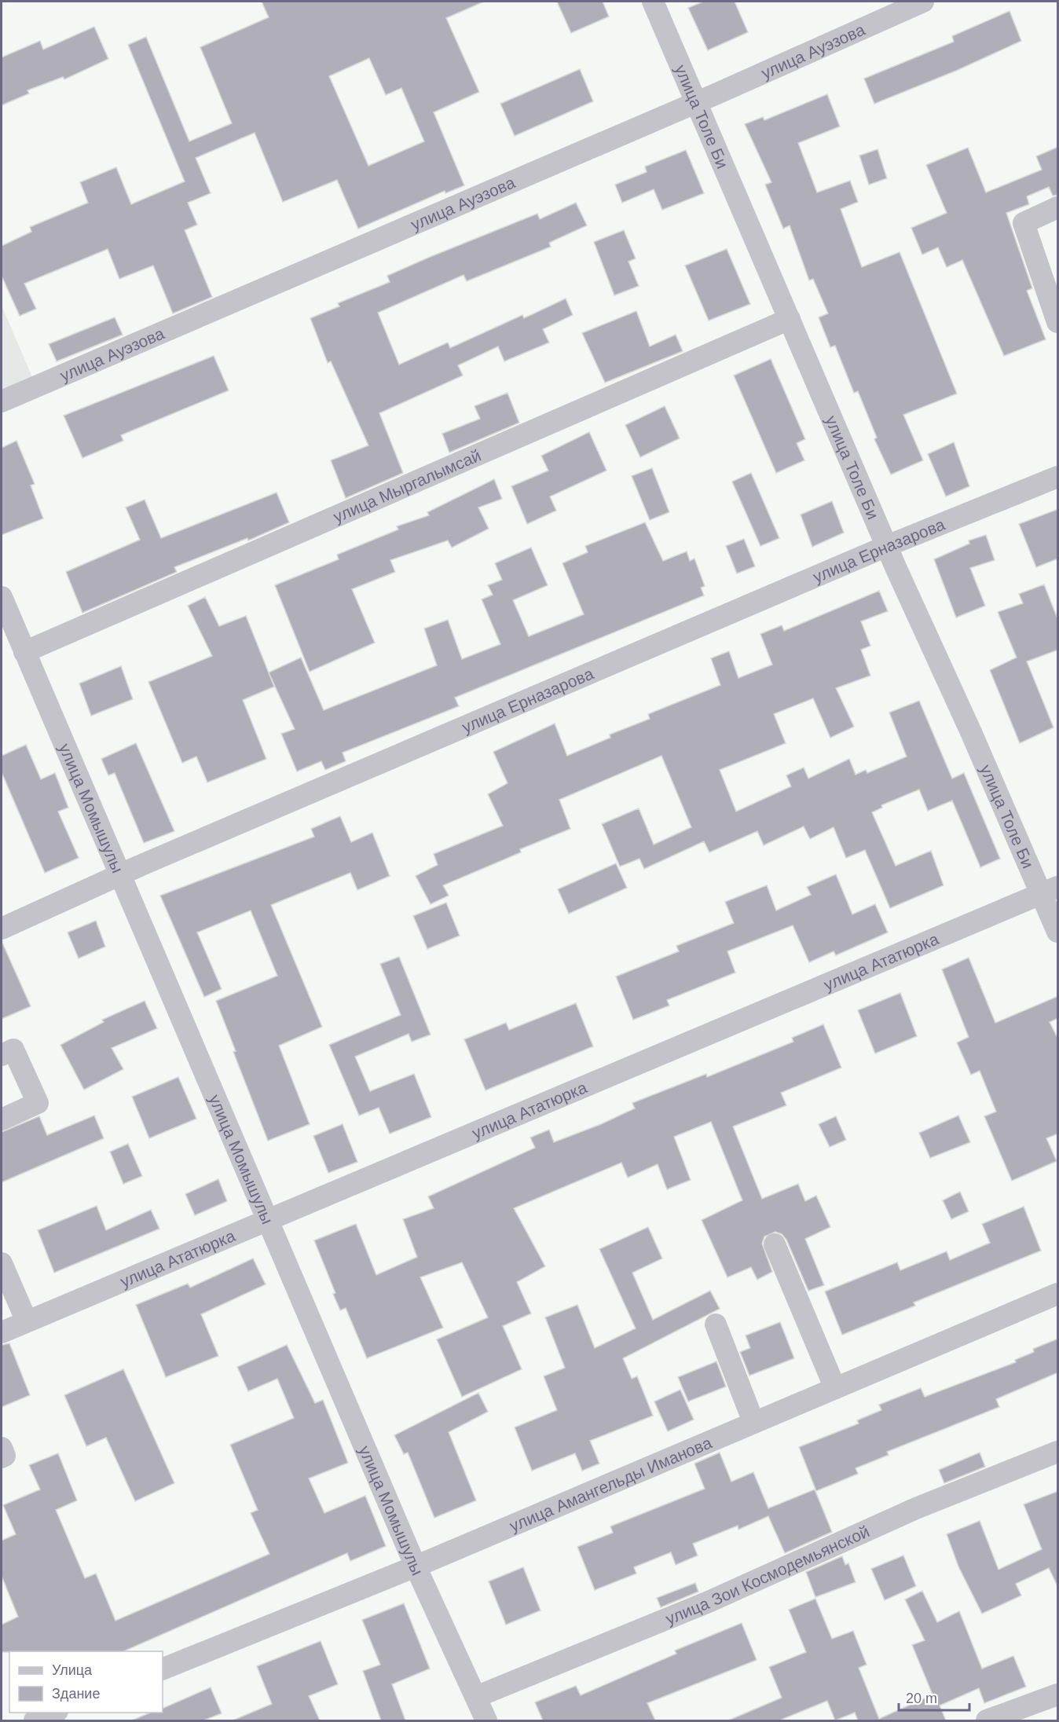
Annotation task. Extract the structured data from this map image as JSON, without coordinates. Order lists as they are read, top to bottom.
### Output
{
  "streets": {
    "street": [
      "улица Ауэзова",
      "улица Толе Би",
      "улица Мыргалымсай",
      "улица Ерназарова",
      "улица Момышулы",
      "улица Ататюрка",
      "улица Амангельды Иманова",
      "улица Зои Космодемьянской"
    ]
  },
  "crossings": [
    ["улица Ауэзова", "улица Толе Би"],
    ["улица Толе Би", "улица Мыргалымсай"],
    ["улица Толе Би", "улица Ерназарова"],
    ["улица Толе Би", "улица Ататюрка"],
    ["улица Мыргалымсай", "улица Момышулы"],
    ["улица Ерназарова", "улица Момышулы"],
    ["улица Момышулы", "улица Ататюрка"],
    ["улица Момышулы", "улица Амангельды Иманова"],
    ["улица Момышулы", "улица Зои Космодемьянской"]
  ],
  "legend": ["Улица", "Здание"],
  "scale_bar": "20 m"
}
